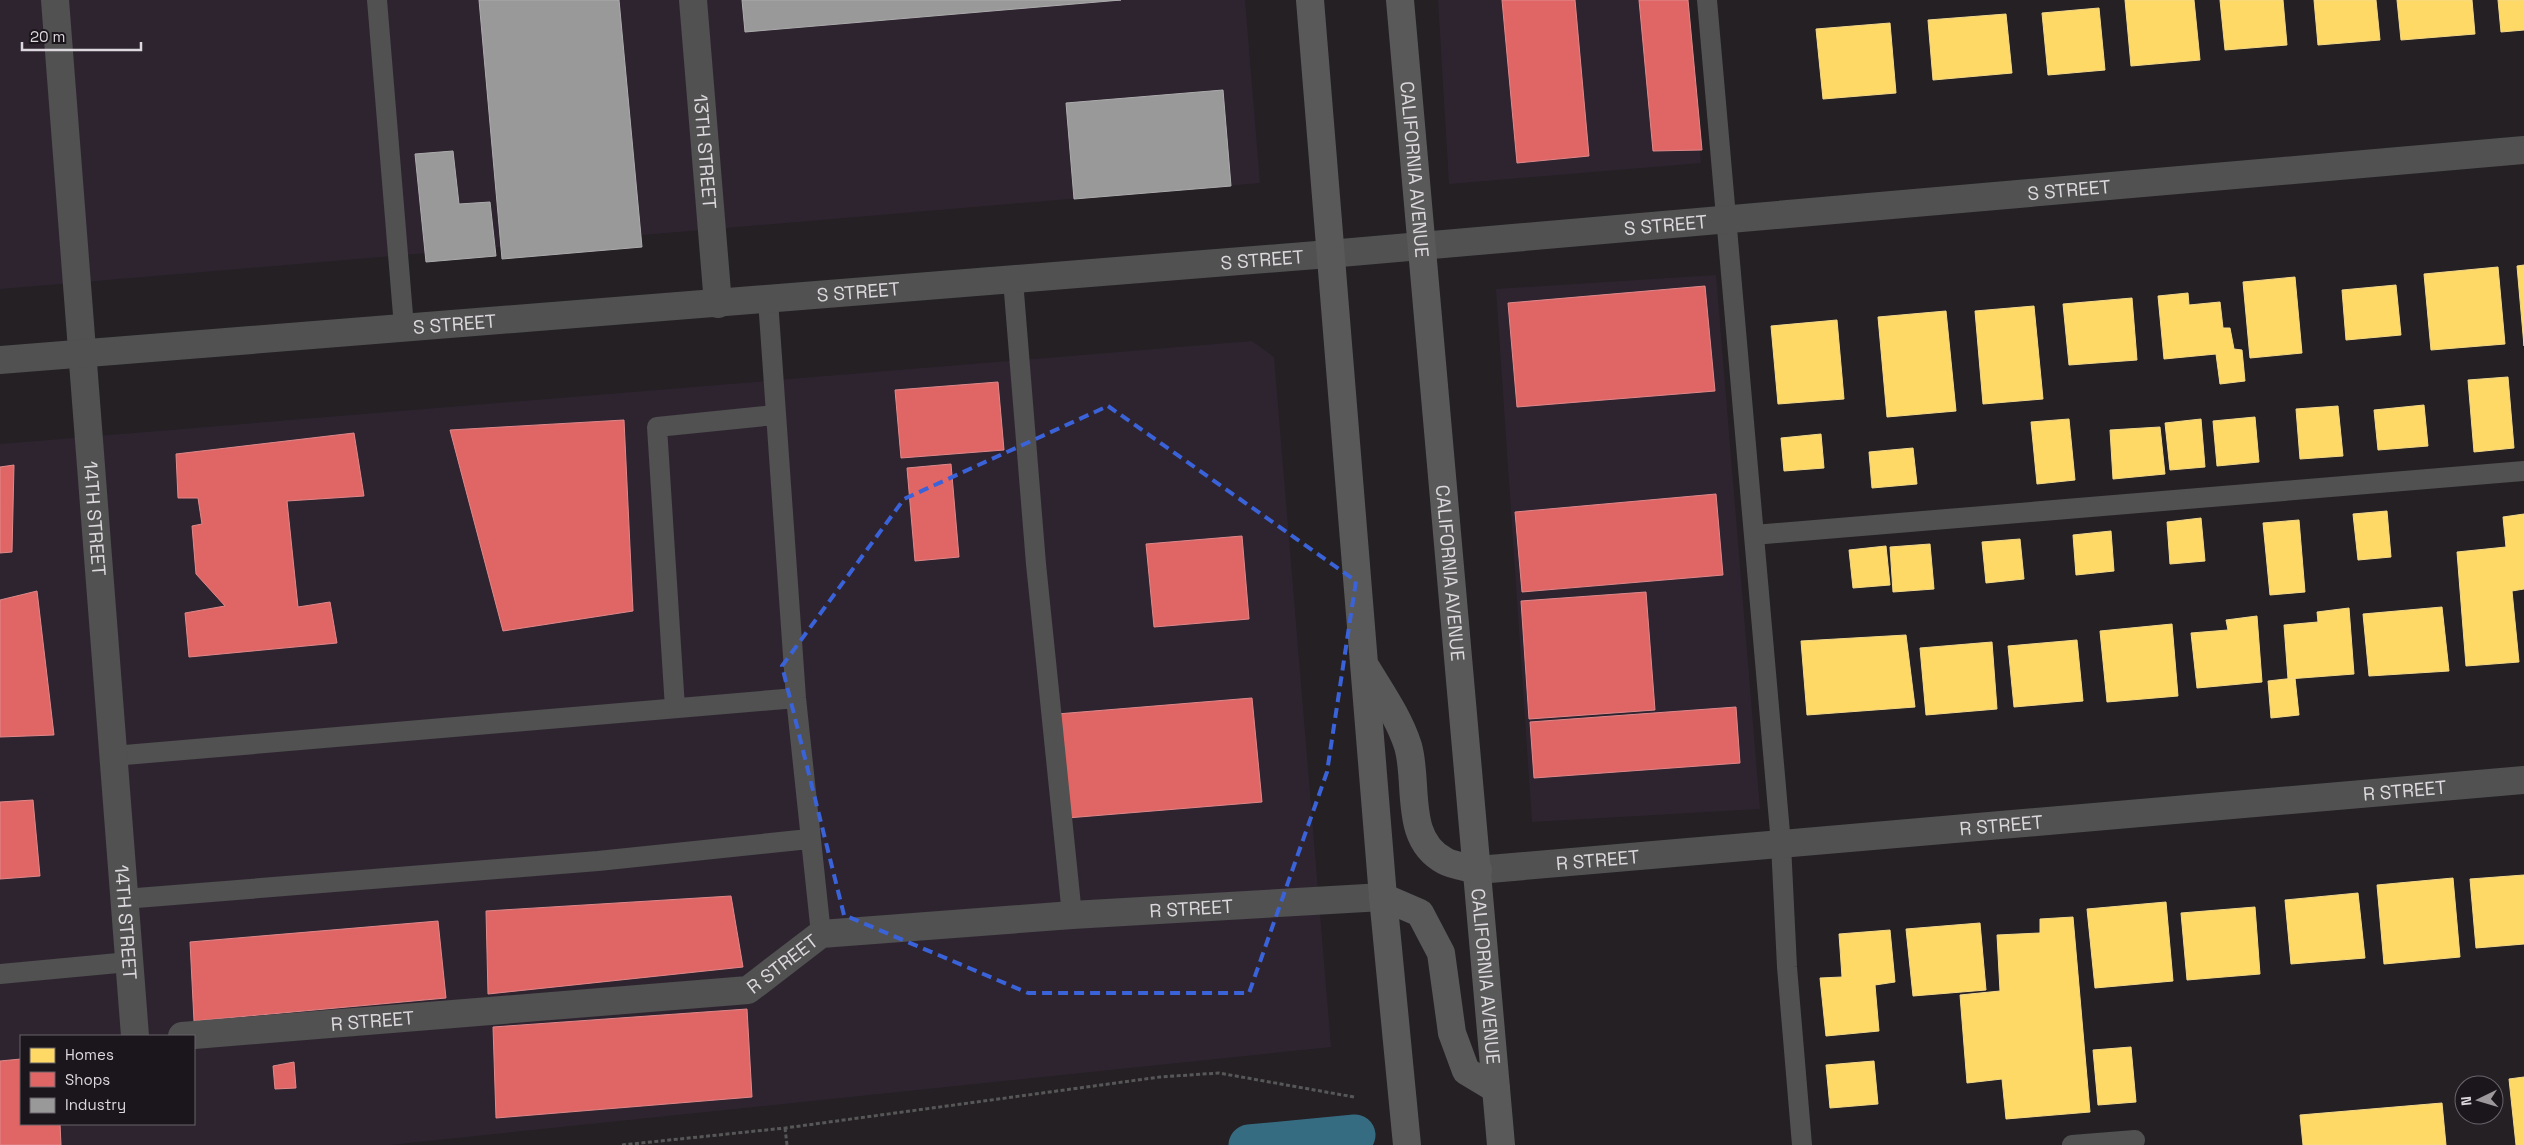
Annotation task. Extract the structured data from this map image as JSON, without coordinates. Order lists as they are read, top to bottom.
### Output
{
  "streets": {
    "main road": ["CALIFORNIA AVENUE"],
    "street": [
      "13TH STREET",
      "S STREET",
      "14TH STREET",
      "R STREET"
    ]
  },
  "crossings": [
    ["13TH STREET", "S STREET"],
    ["CALIFORNIA AVENUE", "S STREET"],
    ["CALIFORNIA AVENUE", "R STREET"],
    ["S STREET", "14TH STREET"]
  ],
  "legend": ["Homes", "Shops", "Industry"],
  "scale_bar": "20 m",
  "north": "left"
}
